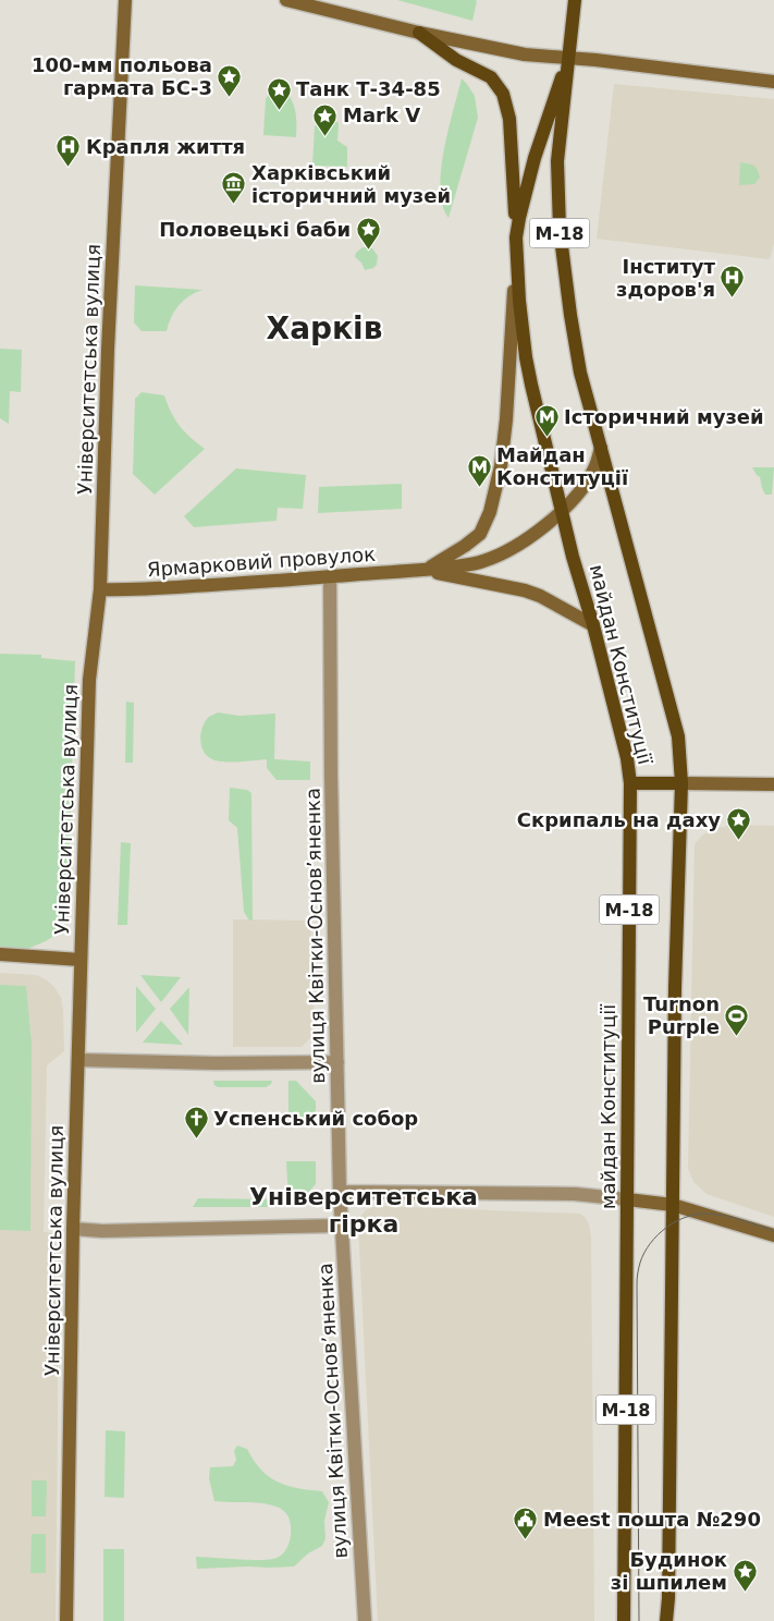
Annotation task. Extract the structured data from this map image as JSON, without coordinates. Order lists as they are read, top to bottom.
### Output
{
  "streets": {
    "main road": ["М-18", "майдан Конституції"],
    "street": ["Університетська вулиця", "Ярмарковий провулок", "вулиця Квітки-Основ’яненка"]
  },
  "crossings": [
    ["М-18", "майдан Конституції"],
    ["Університетська вулиця", "Ярмарковий провулок"],
    ["Ярмарковий провулок", "вулиця Квітки-Основ’яненка"]
  ],
  "districts": ["Харків", "Університетська гірка"],
  "places": {
    "place": [
      "100-мм польова гармата БС-3",
      "Танк Т-34-85",
      "Mark V",
      "Половецькі баби",
      "Скрипаль на даху",
      "Будинок зі шпилем"
    ],
    "hospital": ["Крапля життя", "Інститут здоров'я"],
    "museum": ["Харківський історичний музей"],
    "metro station": ["Історичний музей", "Майдан Конституції"],
    "sports": ["Turnon Purple"],
    "church": ["Успенський собор"],
    "public building": ["Meest пошта №290"]
  }
}
